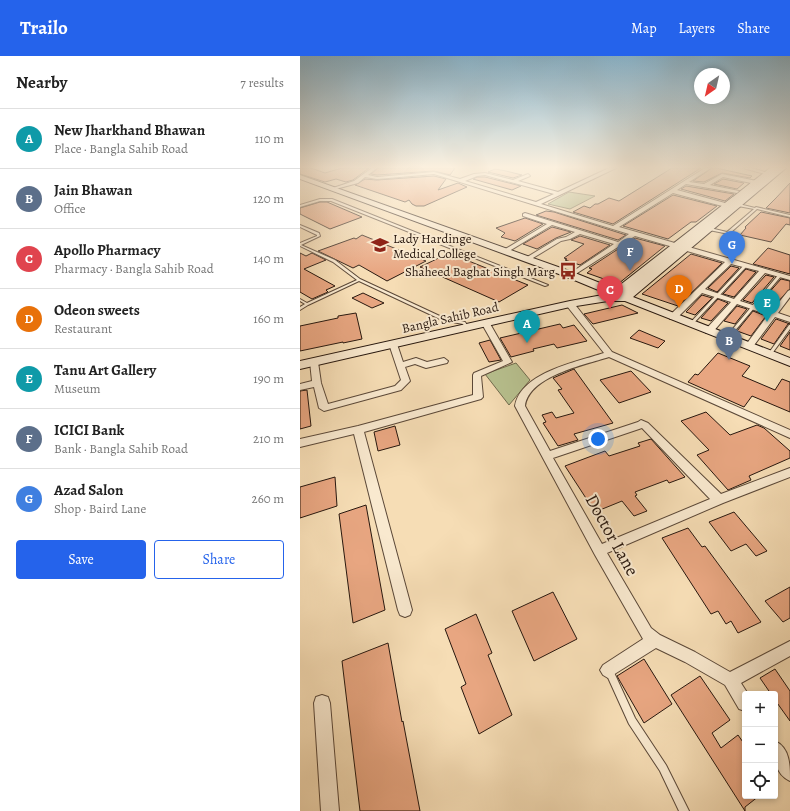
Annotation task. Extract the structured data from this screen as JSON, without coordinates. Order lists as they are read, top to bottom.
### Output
{
  "streets": {
    "street": ["Bangla Sahib Road", "Doctor Lane"]
  },
  "places": {
    "school or university": ["Lady Hardinge Medical College"],
    "bus stop": ["Shaheed Baghat Singh Marg"]
  },
  "north": "bottom left",
  "page": {
    "header": "Trailo",
    "nav": ["Map", "Layers", "Share"],
    "heading": ["Nearby", "7 results"],
    "list": [
      {
        "mark": "A",
        "name": "New Jharkhand Bhawan",
        "note": "Place · Bangla Sahib Road",
        "value": "110 m"
      },
      {
        "mark": "B",
        "name": "Jain Bhawan",
        "note": "Office",
        "value": "120 m"
      },
      {
        "mark": "C",
        "name": "Apollo Pharmacy",
        "note": "Pharmacy · Bangla Sahib Road",
        "value": "140 m"
      },
      {
        "mark": "D",
        "name": "Odeon sweets",
        "note": "Restaurant",
        "value": "160 m"
      },
      {
        "mark": "E",
        "name": "Tanu Art Gallery",
        "note": "Museum",
        "value": "190 m"
      },
      {
        "mark": "F",
        "name": "ICICI Bank",
        "note": "Bank · Bangla Sahib Road",
        "value": "210 m"
      },
      {
        "mark": "G",
        "name": "Azad Salon",
        "note": "Shop · Baird Lane",
        "value": "260 m"
      }
    ],
    "pins": [
      "G",
      "F",
      "D",
      "C",
      "E",
      "A",
      "B"
    ],
    "buttons": ["Save", "Share"],
    "map_buttons": ["+", "−"]
  }
}
